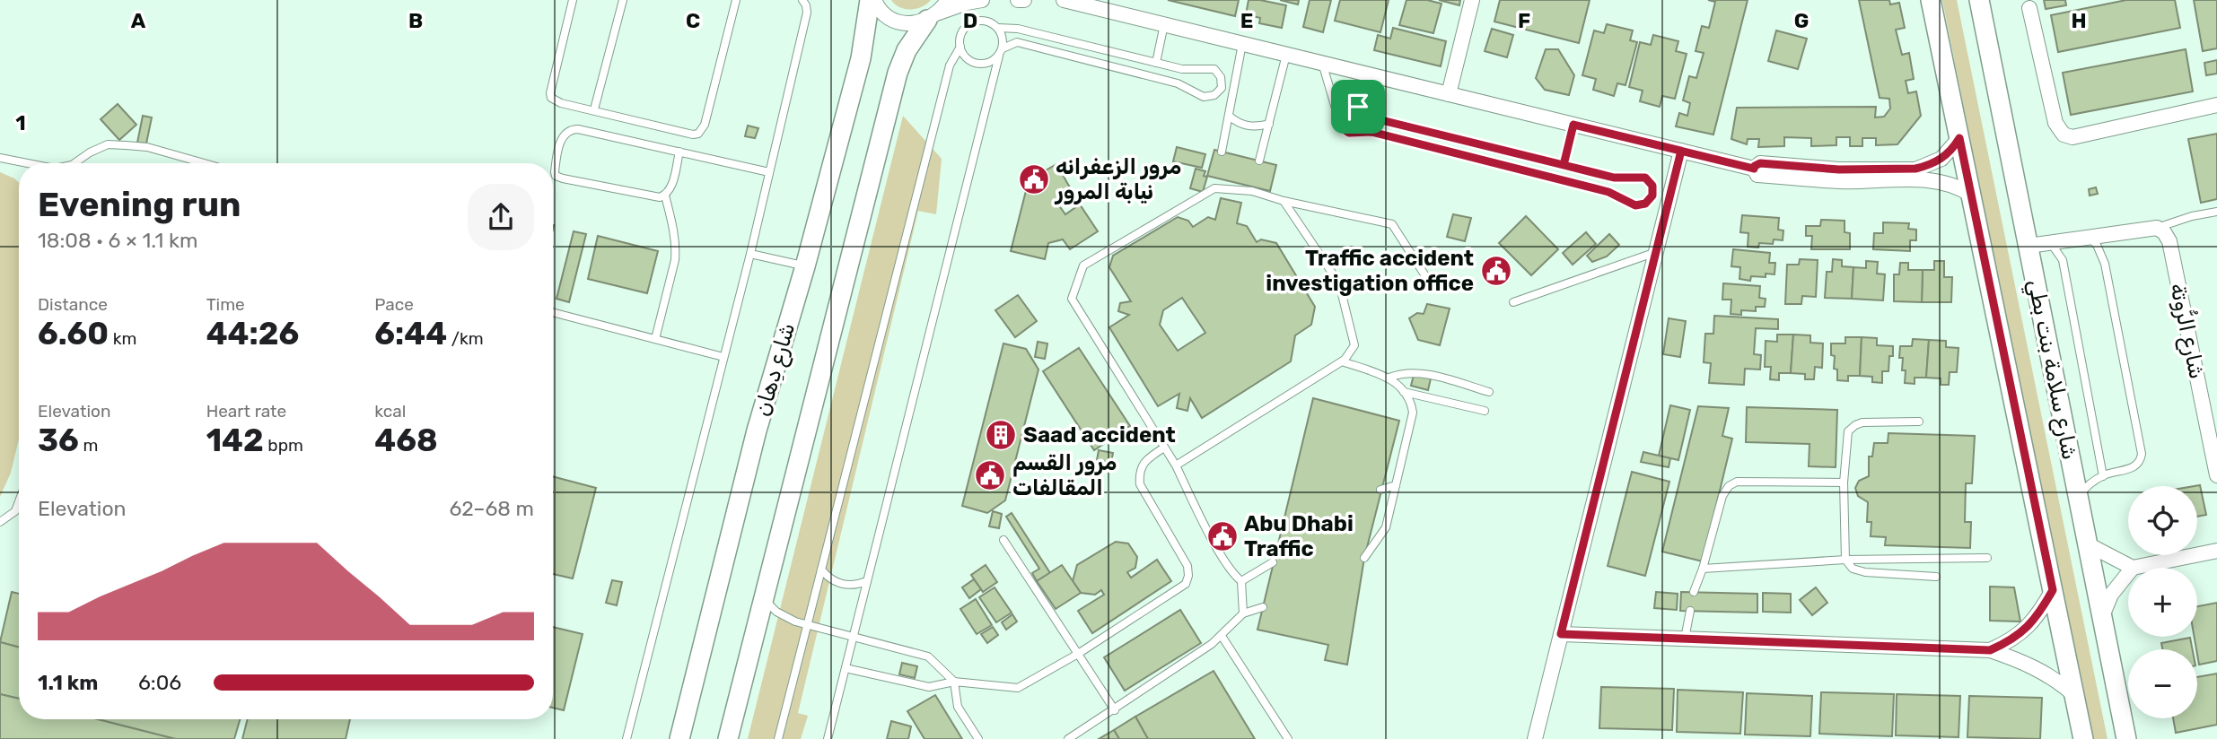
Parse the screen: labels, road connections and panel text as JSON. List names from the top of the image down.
{
  "streets": {
    "main road": ["شارع دِهان", "شارع سلامة بنت بطي"],
    "street": ["شارع الرُّوتة"]
  },
  "places": {
    "public building": [
      "مرور الزعفرانه نيابة المرور",
      "Traffic accident investigation office",
      "مرور القسم المقالفات",
      "Abu Dhabi Traffic"
    ],
    "building": ["Saad accident"]
  },
  "page": {
    "heading": ["Evening run", "18:08 · 6 × 1.1 km"],
    "stats": [
      ["Distance", "6.60 km"],
      ["Time", "44:26"],
      ["Pace", "6:44 /km"],
      ["Elevation", "36 m"],
      ["Heart rate", "142 bpm"],
      ["kcal", "468"]
    ],
    "chart": ["Elevation", "62–68 m"],
    "map_buttons": ["+", "−"],
    "list": [
      {
        "name": "1.1 km",
        "note": "6:06"
      }
    ]
  },
  "grid": {
    "columns": [
      "A",
      "B",
      "C",
      "D",
      "E",
      "F",
      "G",
      "H"
    ],
    "rows": ["1"]
  }
}
